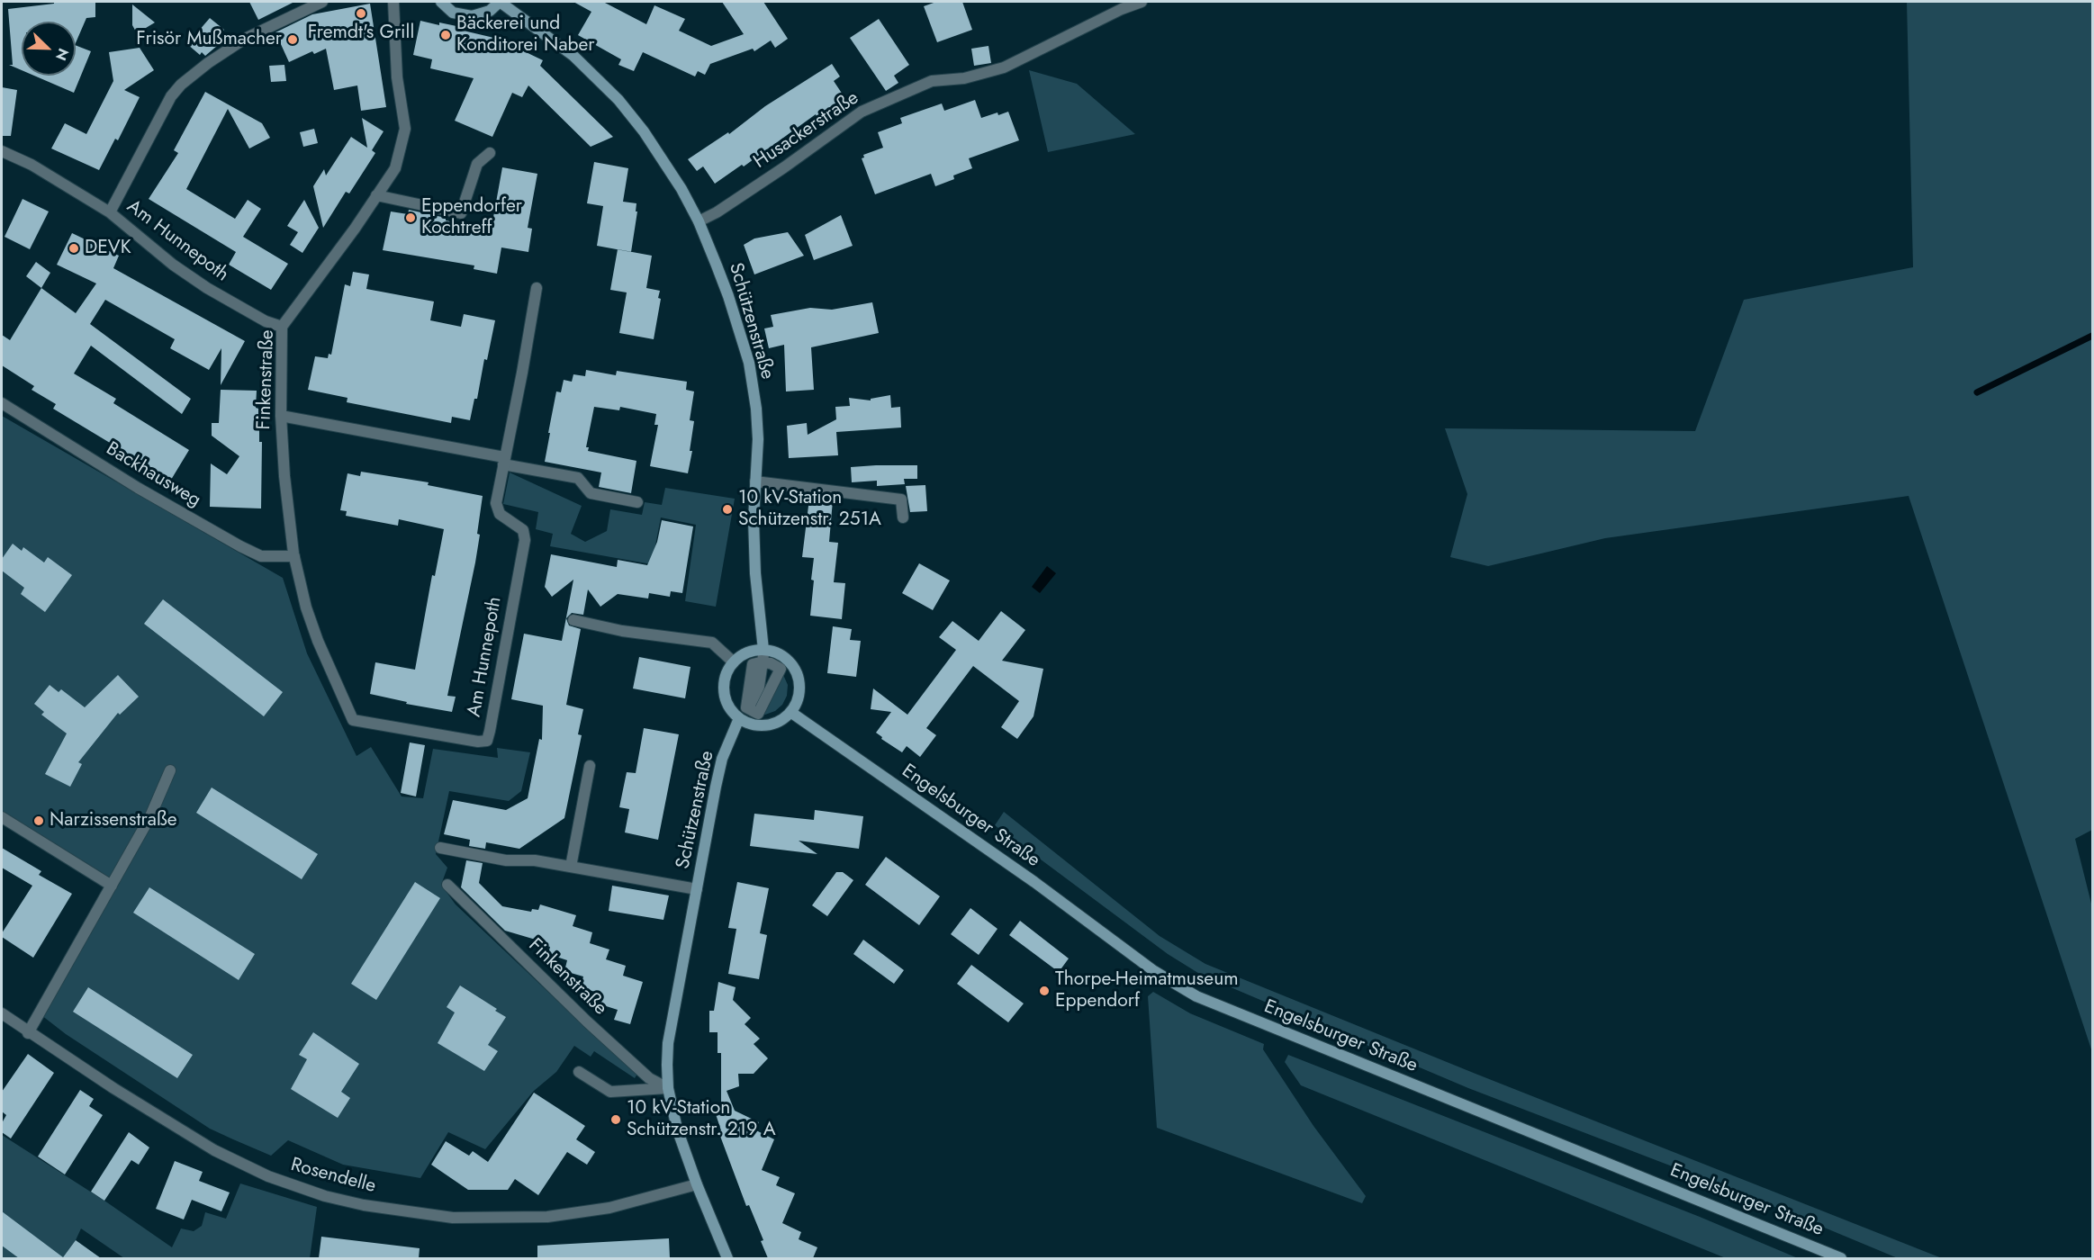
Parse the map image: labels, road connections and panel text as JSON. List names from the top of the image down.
{
  "streets": {
    "street": [
      "Husackerstraße",
      "Am Hunnepoth",
      "Schützenstraße",
      "Finkenstraße",
      "Backhausweg",
      "Engelsburger Straße",
      "Rosendelle"
    ]
  },
  "crossings": [
    ["Husackerstraße", "Schützenstraße"],
    ["Am Hunnepoth", "Finkenstraße"],
    ["Schützenstraße", "Finkenstraße"],
    ["Schützenstraße", "Rosendelle"],
    ["Finkenstraße", "Backhausweg"]
  ],
  "places": [
    "Fremdt's Grill",
    "Bäckerei und Konditorei Naber",
    "Frisör Mußmacher",
    "Eppendorfer Kochtreff",
    "DEVK",
    "10 kV-Station Schützenstr. 251A",
    "Narzissenstraße",
    "Thorpe-Heimatmuseum Eppendorf",
    "10 kV-Station Schützenstr. 219 A"
  ],
  "north": "bottom right"
}
